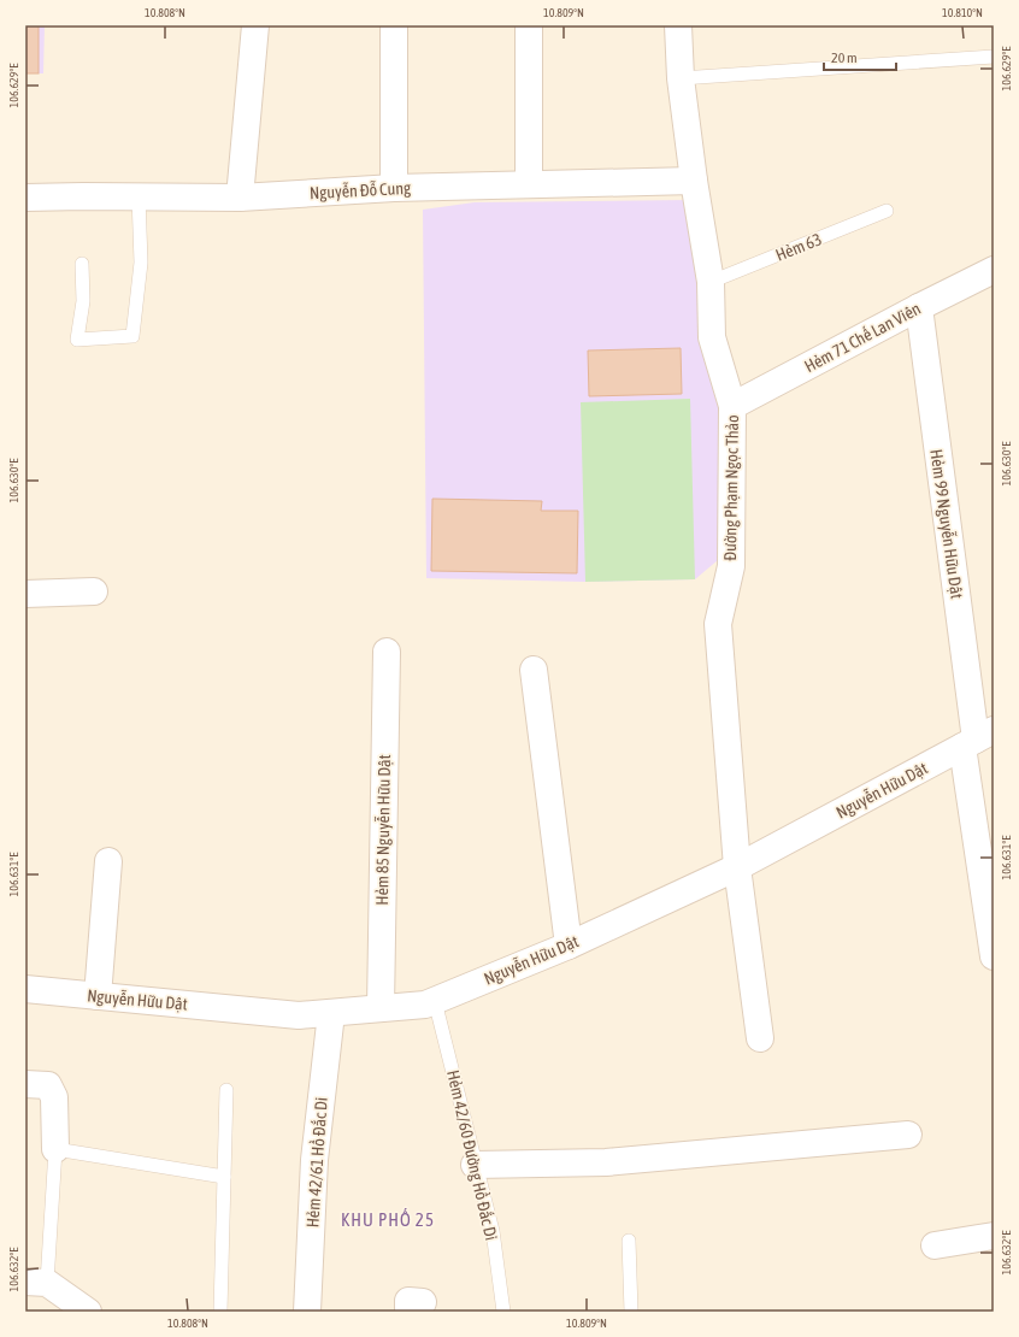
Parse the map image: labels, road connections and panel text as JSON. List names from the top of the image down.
{
  "streets": {
    "street": [
      "Nguyễn Đỗ Cung",
      "Hẻm 71 Chế Lan Viên",
      "Đường Phạm Ngọc Thảo",
      "Hẻm 99 Nguyễn Hữu Dật",
      "Nguyễn Hữu Dật",
      "Hẻm 85 Nguyễn Hữu Dật",
      "Hẻm 42/61 Hồ Đắc Di"
    ],
    "lane": ["Hẻm 63", "Hẻm 42/60 Đường Hồ Đắc Di"]
  },
  "crossings": [
    ["Nguyễn Đỗ Cung", "Đường Phạm Ngọc Thảo"],
    ["Hẻm 63", "Đường Phạm Ngọc Thảo"],
    ["Hẻm 71 Chế Lan Viên", "Đường Phạm Ngọc Thảo"],
    ["Hẻm 71 Chế Lan Viên", "Hẻm 99 Nguyễn Hữu Dật"],
    ["Đường Phạm Ngọc Thảo", "Nguyễn Hữu Dật"],
    ["Hẻm 99 Nguyễn Hữu Dật", "Nguyễn Hữu Dật"],
    ["Nguyễn Hữu Dật", "Hẻm 85 Nguyễn Hữu Dật"],
    ["Nguyễn Hữu Dật", "Hẻm 42/60 Đường Hồ Đắc Di"],
    ["Nguyễn Hữu Dật", "Hẻm 42/61 Hồ Đắc Di"]
  ],
  "districts": ["KHU PHỐ 25"],
  "scale_bar": "20 m",
  "coordinates": [
    "10.808°N",
    "10.809°N",
    "10.810°N",
    "106.629°E",
    "106.630°E",
    "106.631°E",
    "106.632°E"
  ]
}
